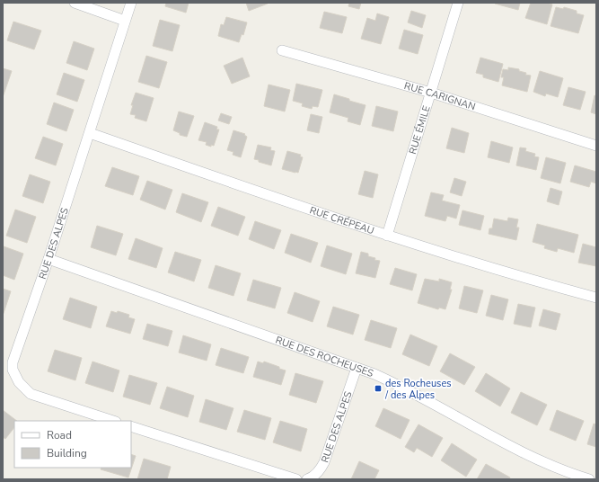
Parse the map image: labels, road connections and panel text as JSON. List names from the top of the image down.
{
  "streets": {
    "street": [
      "RUE CARIGNAN",
      "RUE ÉMILE",
      "RUE CRÉPEAU",
      "RUE DES ALPES",
      "RUE DES ROCHEUSES"
    ]
  },
  "crossings": [
    ["RUE CARIGNAN", "RUE ÉMILE"],
    ["RUE ÉMILE", "RUE CRÉPEAU"],
    ["RUE CRÉPEAU", "RUE DES ALPES"],
    ["RUE DES ALPES", "RUE DES ROCHEUSES"]
  ],
  "places": {
    "transit": ["des Rocheuses / des Alpes"]
  },
  "legend": ["Road", "Building"]
}
